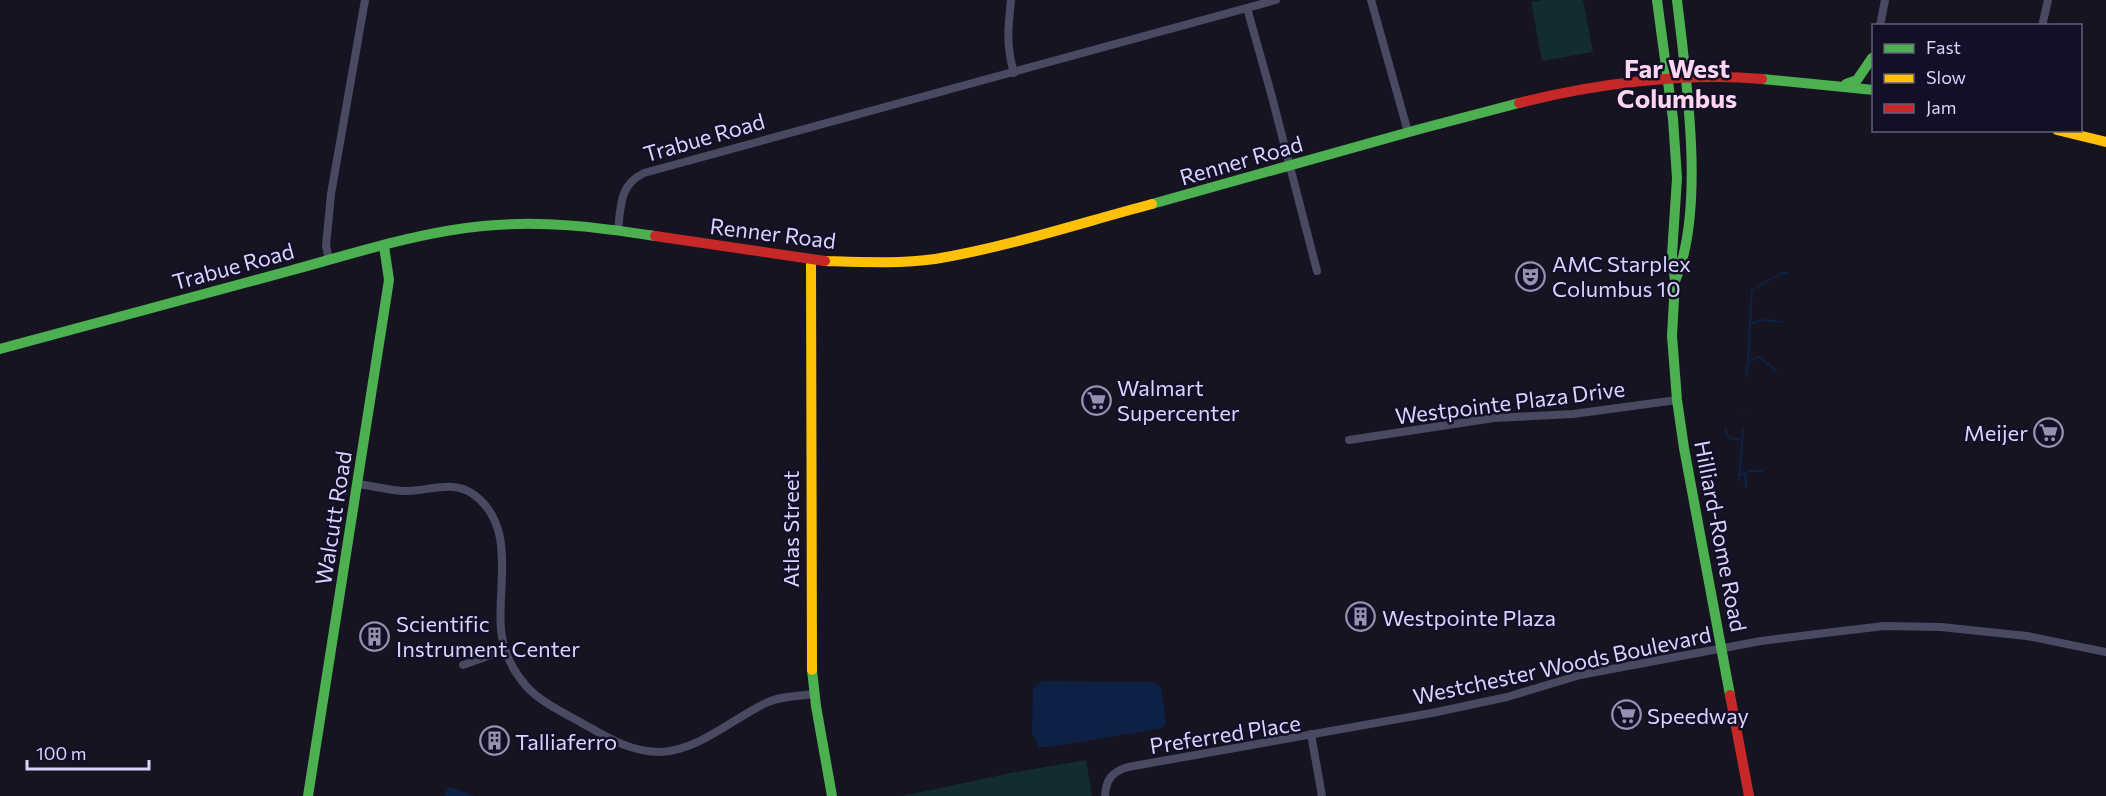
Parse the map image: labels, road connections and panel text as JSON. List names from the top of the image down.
{
  "streets": {
    "main road": [
      "Trabue Road",
      "Renner Road",
      "Walcutt Road",
      "Atlas Street",
      "Hilliard-Rome Road"
    ],
    "street": ["Westpointe Plaza Drive", "Westchester Woods Boulevard", "Preferred Place"]
  },
  "crossings": [
    ["Trabue Road", "Renner Road"],
    ["Trabue Road", "Walcutt Road"],
    ["Renner Road", "Atlas Street"],
    ["Renner Road", "Hilliard-Rome Road"],
    ["Westpointe Plaza Drive", "Hilliard-Rome Road"],
    ["Hilliard-Rome Road", "Westchester Woods Boulevard"],
    ["Westchester Woods Boulevard", "Preferred Place"]
  ],
  "districts": ["Far West Columbus"],
  "places": {
    "theatre": ["AMC Starplex Columbus 10"],
    "supermarket": ["Walmart Supercenter", "Meijer", "Speedway"],
    "building": ["Westpointe Plaza", "Scientific Instrument Center", "Talliaferro"]
  },
  "legend": ["Fast", "Slow", "Jam"],
  "scale_bar": "100 m"
}
